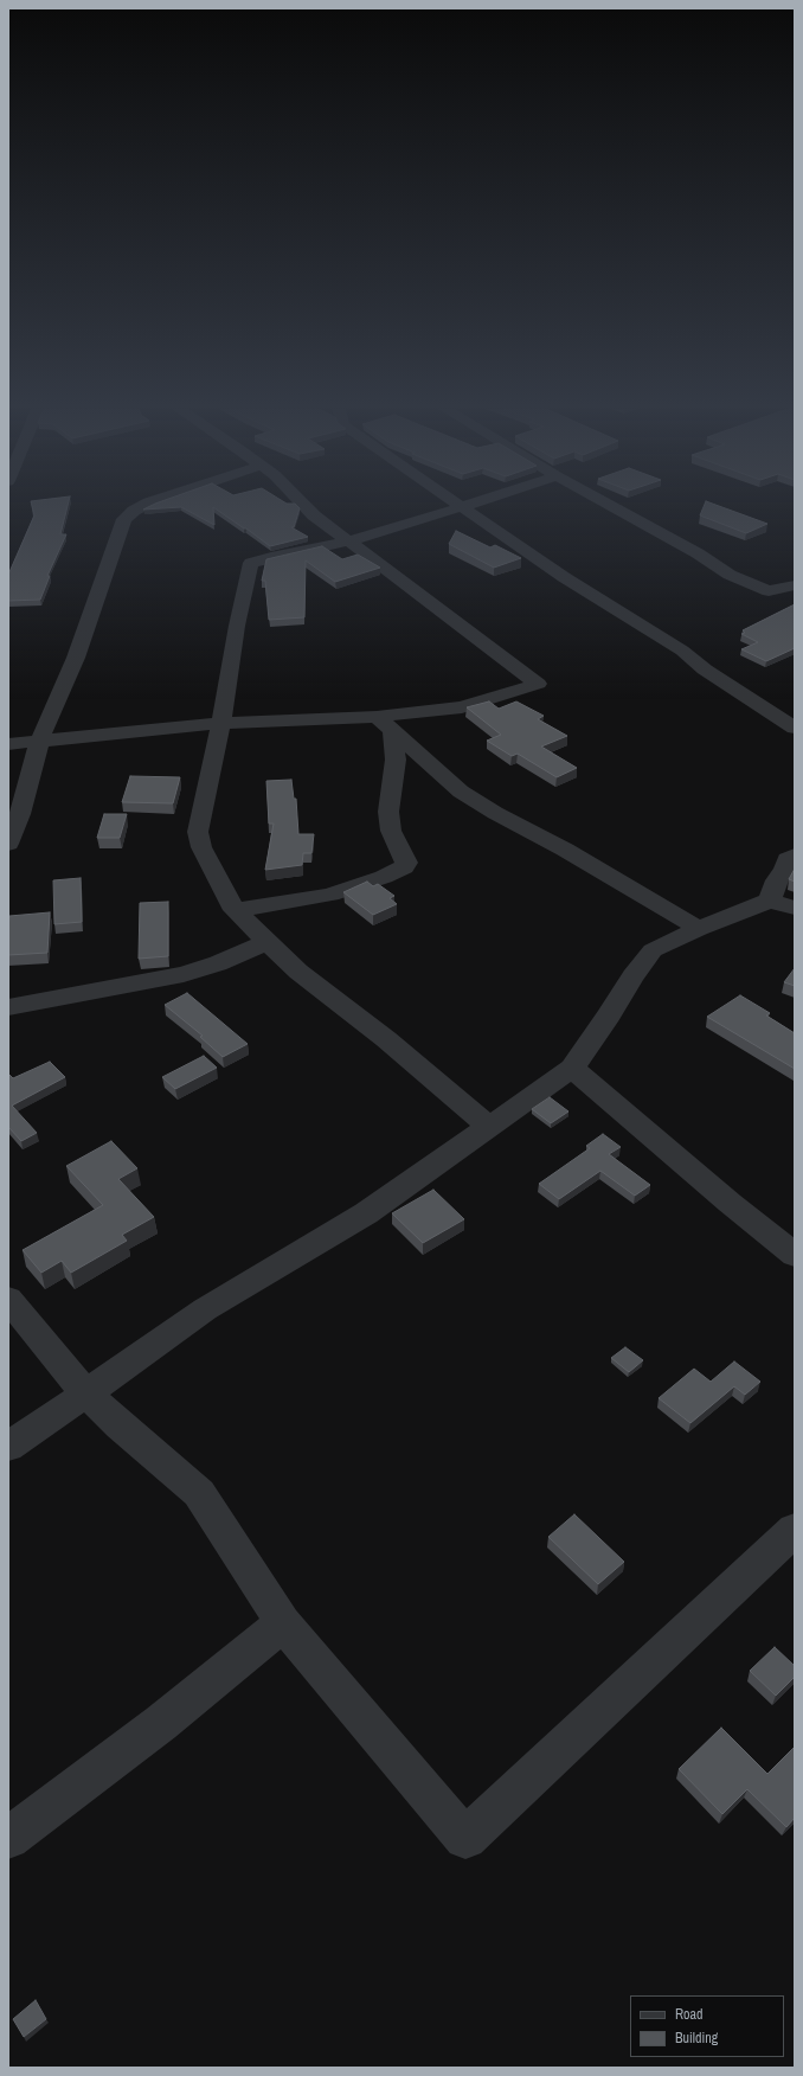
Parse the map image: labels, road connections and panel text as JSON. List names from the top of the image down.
{
  "legend": ["Road", "Building"]
}
